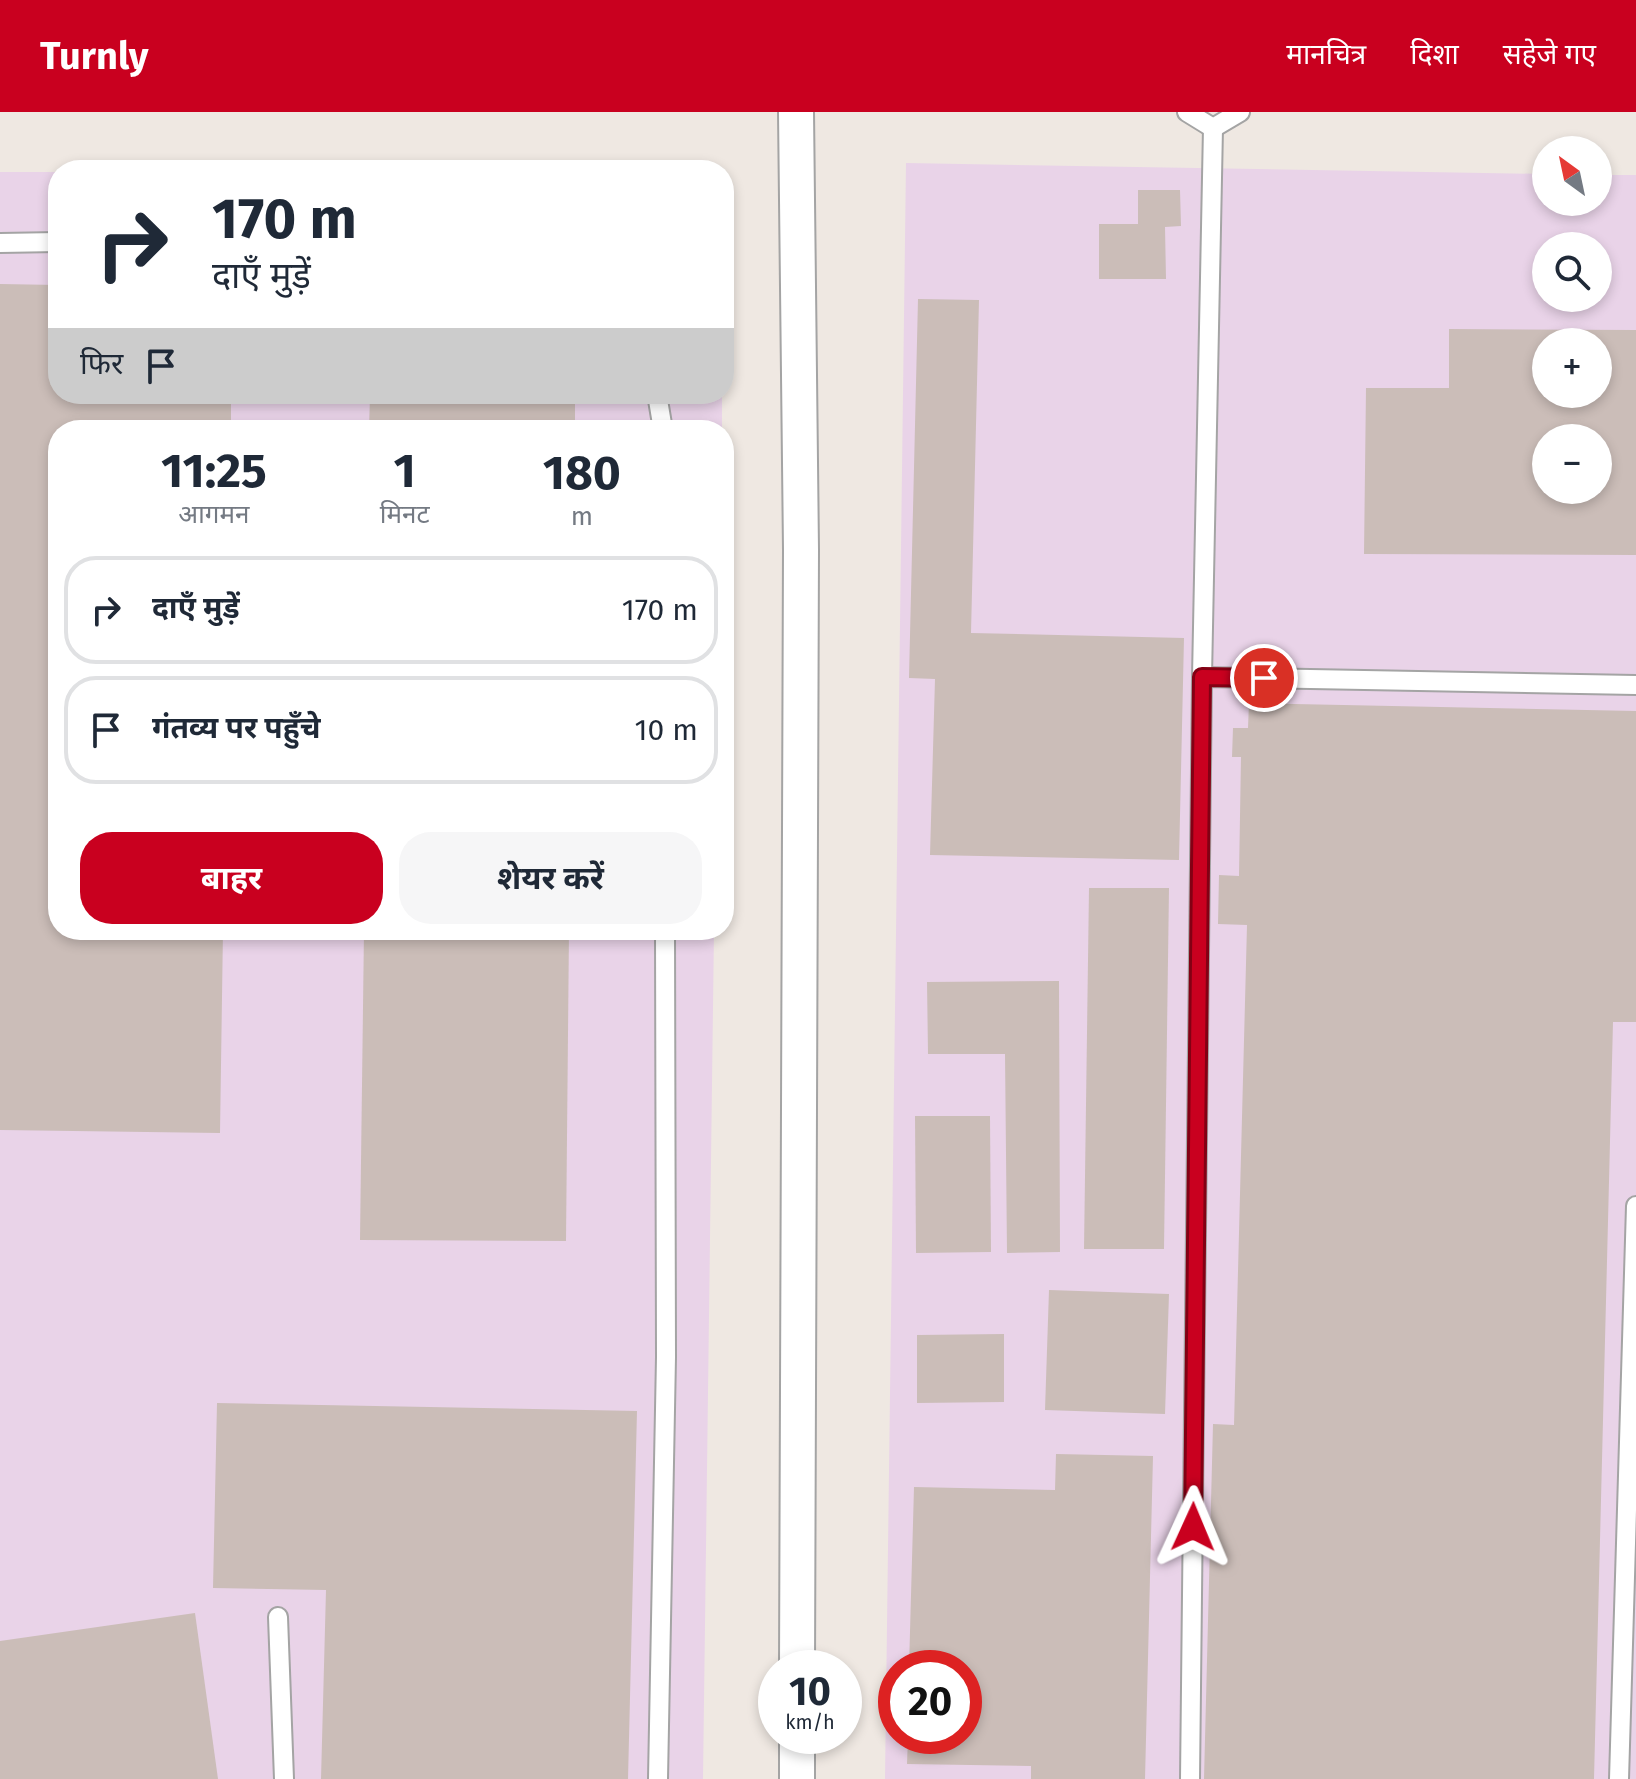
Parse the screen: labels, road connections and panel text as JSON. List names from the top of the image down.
{
  "north": "top left",
  "page": {
    "header": "Turnly",
    "nav": ["मानचित्र", "दिशा", "सहेजे गए"],
    "map_buttons": ["+", "−"],
    "turn": ["170 m", "दाएँ मुड़ें"],
    "then": "फिर",
    "eta": [
      "11:25",
      "आगमन",
      "1",
      "मिनट",
      "180",
      "m"
    ],
    "list": [
      {
        "name": "दाएँ मुड़ें",
        "value": "170 m"
      },
      {
        "name": "गंतव्य पर पहुँचे",
        "value": "10 m"
      }
    ],
    "buttons": ["बाहर", "शेयर करें"],
    "speed": "10 km/h",
    "limit": "20"
  }
}
